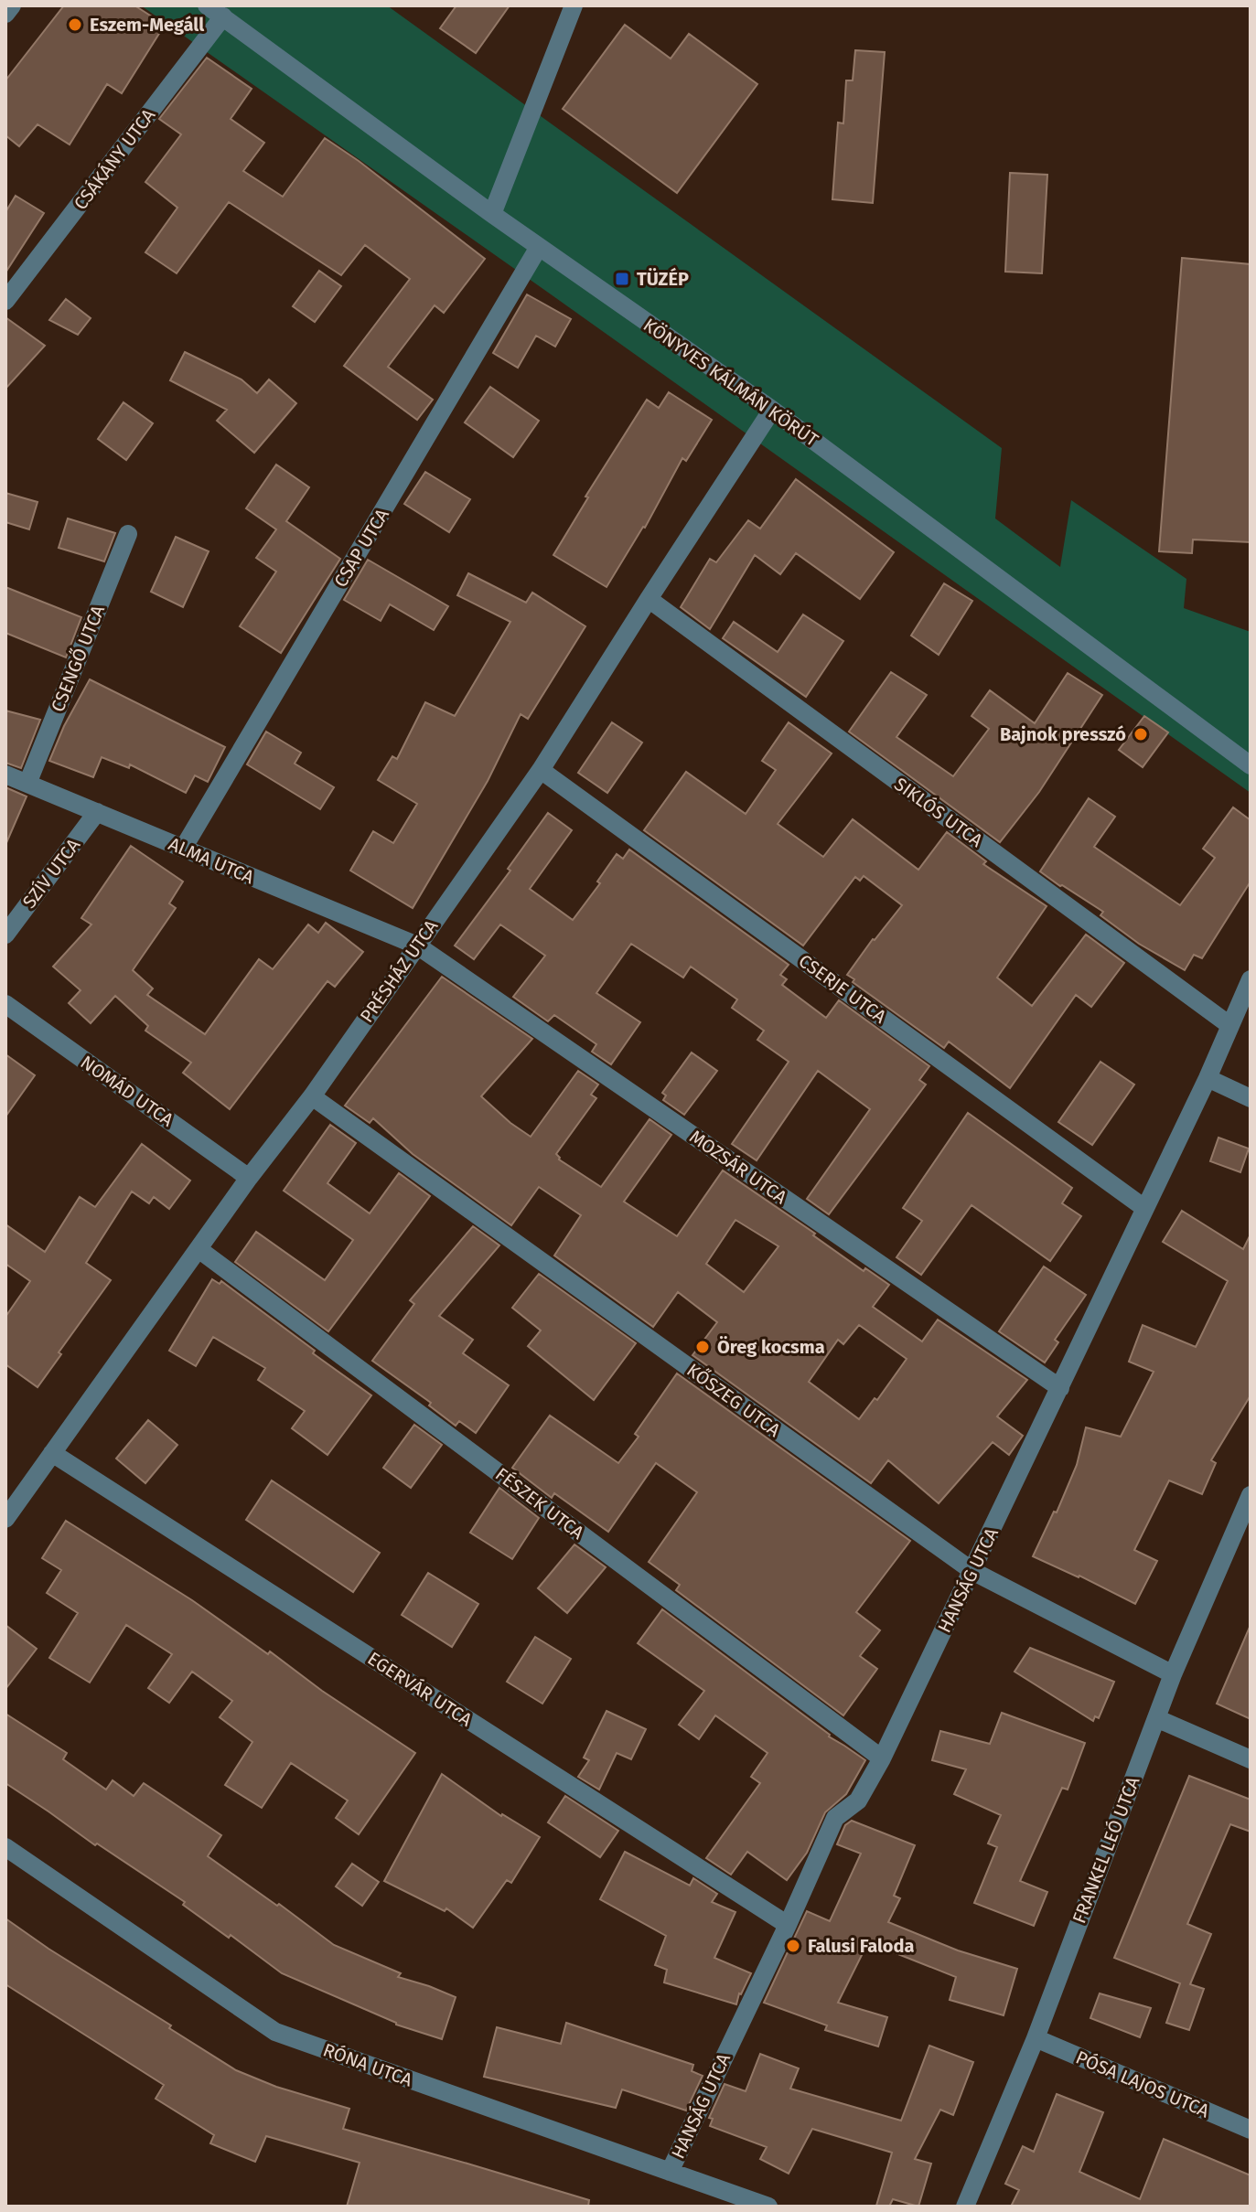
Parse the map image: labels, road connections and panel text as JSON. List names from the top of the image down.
{
  "streets": {
    "street": [
      "CSÁKÁNY UTCA",
      "KÖNYVES KÁLMÁN KÖRÚT",
      "CSAP UTCA",
      "CSENGŐ UTCA",
      "SIKLÓS UTCA",
      "ALMA UTCA",
      "SZÍV UTCA",
      "PRÉSHÁZ UTCA",
      "CSERJE UTCA",
      "NOMÁD UTCA",
      "MOZSÁR UTCA",
      "KŐSZEG UTCA",
      "FÉSZEK UTCA",
      "HANSÁG UTCA",
      "EGERVÁR UTCA",
      "FRANKEL LEÓ UTCA",
      "RÓNA UTCA",
      "PÓSA LAJOS UTCA"
    ]
  },
  "crossings": [
    ["CSÁKÁNY UTCA", "KÖNYVES KÁLMÁN KÖRÚT"],
    ["KÖNYVES KÁLMÁN KÖRÚT", "CSAP UTCA"],
    ["KÖNYVES KÁLMÁN KÖRÚT", "PRÉSHÁZ UTCA"],
    ["CSAP UTCA", "ALMA UTCA"],
    ["CSENGŐ UTCA", "ALMA UTCA"],
    ["SIKLÓS UTCA", "PRÉSHÁZ UTCA"],
    ["SIKLÓS UTCA", "HANSÁG UTCA"],
    ["ALMA UTCA", "SZÍV UTCA"],
    ["ALMA UTCA", "PRÉSHÁZ UTCA"],
    ["ALMA UTCA", "MOZSÁR UTCA"],
    ["PRÉSHÁZ UTCA", "CSERJE UTCA"],
    ["PRÉSHÁZ UTCA", "NOMÁD UTCA"],
    ["PRÉSHÁZ UTCA", "MOZSÁR UTCA"],
    ["PRÉSHÁZ UTCA", "KŐSZEG UTCA"],
    ["PRÉSHÁZ UTCA", "FÉSZEK UTCA"],
    ["PRÉSHÁZ UTCA", "EGERVÁR UTCA"],
    ["CSERJE UTCA", "HANSÁG UTCA"],
    ["MOZSÁR UTCA", "HANSÁG UTCA"],
    ["KŐSZEG UTCA", "HANSÁG UTCA"],
    ["KŐSZEG UTCA", "FRANKEL LEÓ UTCA"],
    ["FÉSZEK UTCA", "HANSÁG UTCA"],
    ["HANSÁG UTCA", "EGERVÁR UTCA"],
    ["HANSÁG UTCA", "RÓNA UTCA"],
    ["FRANKEL LEÓ UTCA", "PÓSA LAJOS UTCA"]
  ],
  "places": {
    "other": [
      "Eszem-Megáll",
      "Bajnok presszó",
      "Öreg kocsma",
      "Falusi Faloda"
    ],
    "transit": ["TÜZÉP"]
  }
}
